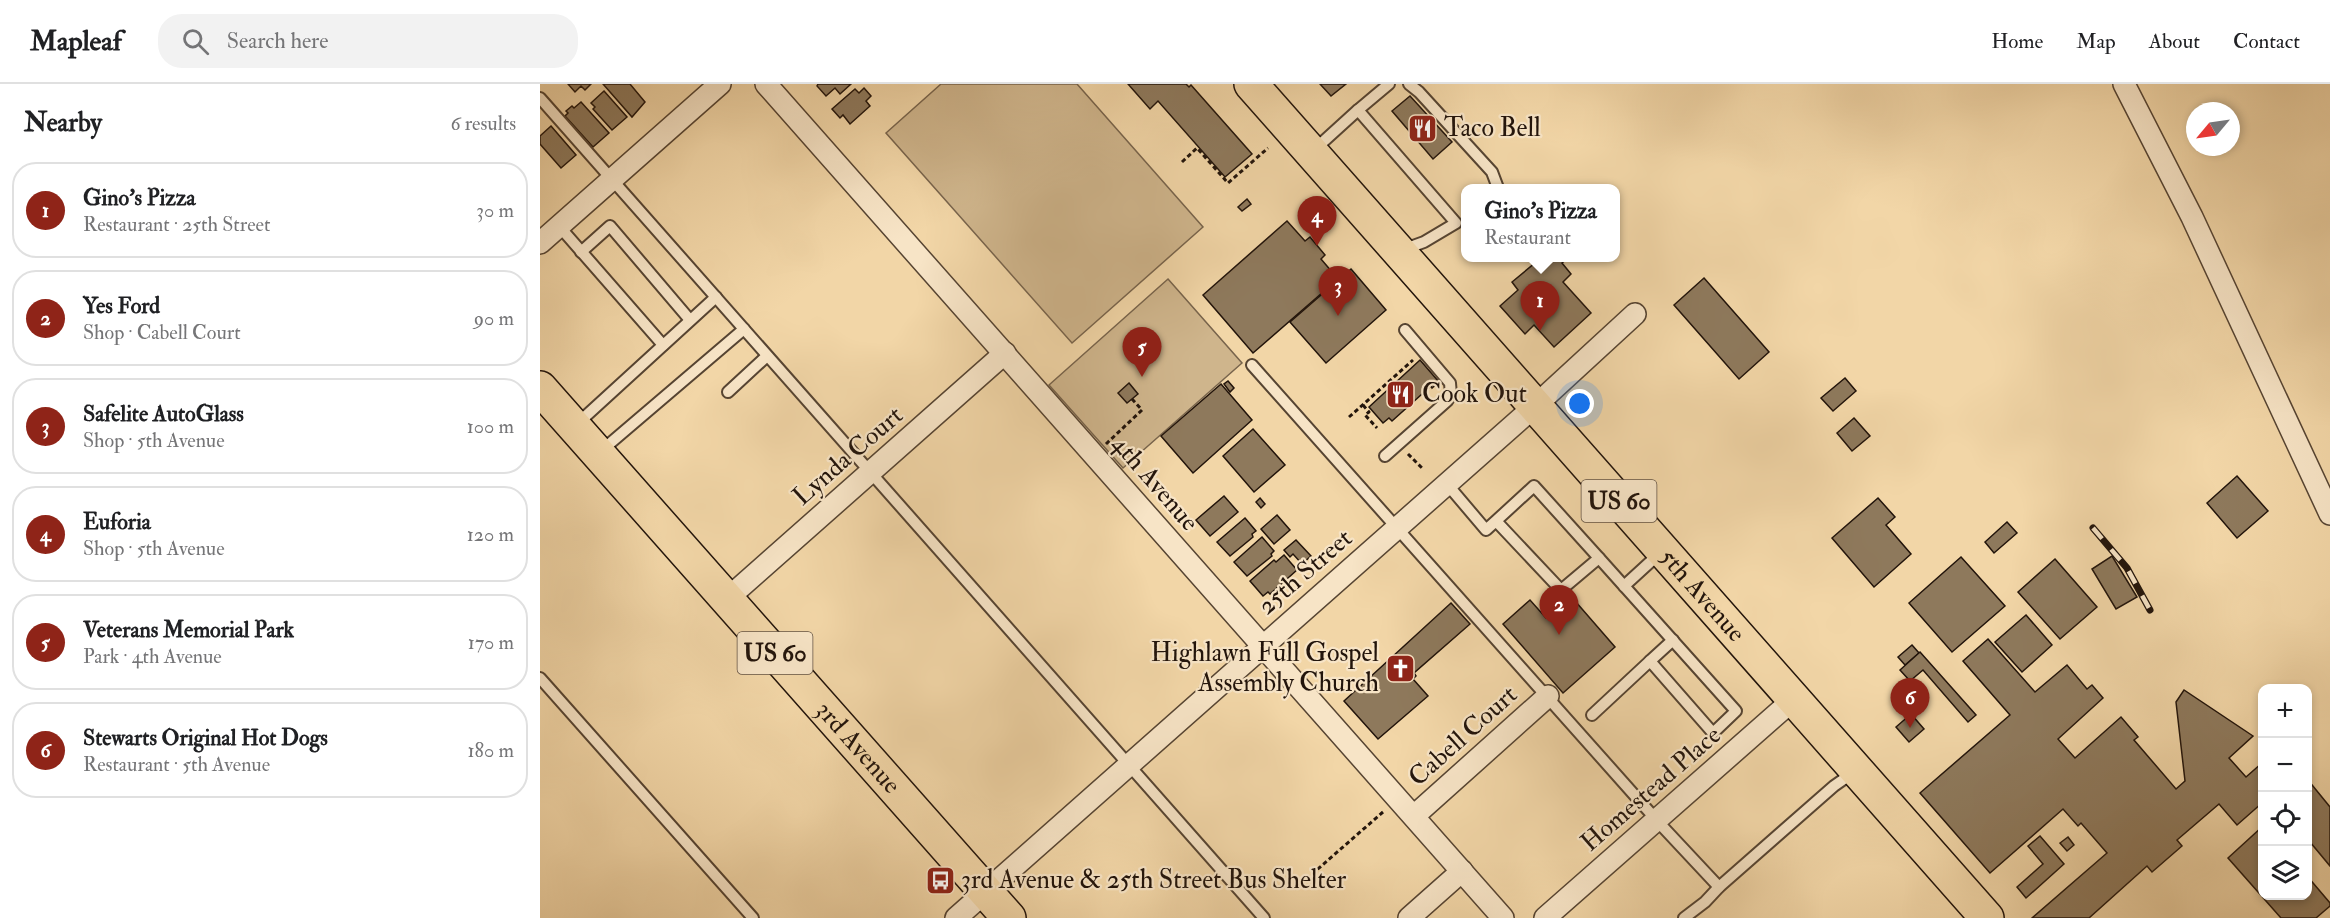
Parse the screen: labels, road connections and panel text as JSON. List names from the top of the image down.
{
  "streets": {
    "main road": ["US 60", "5th Avenue", "3rd Avenue"],
    "street": [
      "Lynda Court",
      "4th Avenue",
      "25th Street",
      "Cabell Court",
      "Homestead Place"
    ]
  },
  "crossings": [
    ["Lynda Court", "4th Avenue"],
    ["Lynda Court", "3rd Avenue"],
    ["4th Avenue", "25th Street"],
    ["4th Avenue", "Cabell Court"],
    ["25th Street", "5th Avenue"],
    ["25th Street", "3rd Avenue"],
    ["5th Avenue", "Homestead Place"]
  ],
  "places": {
    "restaurant": ["Taco Bell", "Cook Out"],
    "church": ["Highlawn Full Gospel Assembly Church"],
    "bus stop": ["3rd Avenue & 25th Street Bus Shelter"]
  },
  "north": "bottom left",
  "page": {
    "header": "Mapleaf",
    "search": "Search here",
    "nav": [
      "Home",
      "Map",
      "About",
      "Contact"
    ],
    "heading": ["Nearby", "6 results"],
    "list": [
      {
        "mark": "1",
        "name": "Gino's Pizza",
        "note": "Restaurant · 25th Street",
        "value": "30 m"
      },
      {
        "mark": "2",
        "name": "Yes Ford",
        "note": "Shop · Cabell Court",
        "value": "90 m"
      },
      {
        "mark": "3",
        "name": "Safelite AutoGlass",
        "note": "Shop · 5th Avenue",
        "value": "100 m"
      },
      {
        "mark": "4",
        "name": "Euforia",
        "note": "Shop · 5th Avenue",
        "value": "120 m"
      },
      {
        "mark": "5",
        "name": "Veterans Memorial Park",
        "note": "Park · 4th Avenue",
        "value": "170 m"
      },
      {
        "mark": "6",
        "name": "Stewarts Original Hot Dogs",
        "note": "Restaurant · 5th Avenue",
        "value": "180 m"
      }
    ],
    "popup": ["Gino's Pizza", "Restaurant"],
    "pins": [
      "4",
      "3",
      "1",
      "5",
      "2",
      "6"
    ],
    "map_buttons": ["+", "−"]
  }
}
